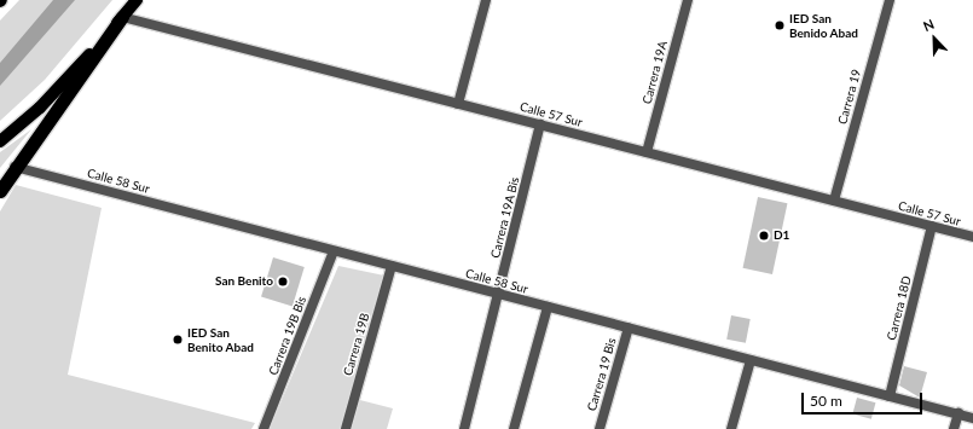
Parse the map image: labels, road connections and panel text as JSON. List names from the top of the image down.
{
  "streets": {
    "street": [
      "Carrera 19A",
      "Carrera 19",
      "Calle 57 Sur",
      "Calle 58 Sur",
      "Carrera 19A Bis",
      "Carrera 18D",
      "Carrera 19B Bis",
      "Carrera 19B",
      "Carrera 19 Bis"
    ]
  },
  "crossings": [
    ["Carrera 19A", "Calle 57 Sur"],
    ["Carrera 19", "Calle 57 Sur"],
    ["Calle 57 Sur", "Carrera 19A Bis"],
    ["Calle 57 Sur", "Carrera 18D"],
    ["Calle 58 Sur", "Carrera 19A Bis"],
    ["Calle 58 Sur", "Carrera 18D"],
    ["Calle 58 Sur", "Carrera 19B Bis"],
    ["Calle 58 Sur", "Carrera 19B"],
    ["Calle 58 Sur", "Carrera 19 Bis"]
  ],
  "places": [
    "IED San Benido Abad",
    "D1",
    "San Benito",
    "IED San Benito Abad"
  ],
  "scale_bar": "50 m",
  "north": "top left"
}
